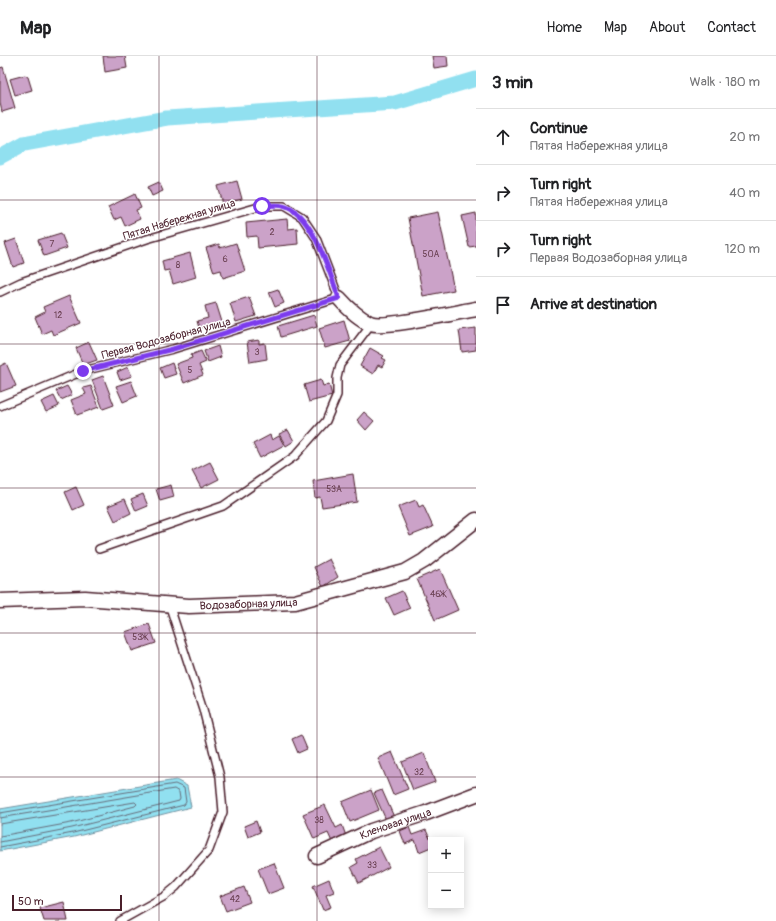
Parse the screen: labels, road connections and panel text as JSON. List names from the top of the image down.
{
  "streets": {
    "street": ["Водозаборная улица", "Кленовая улица"],
    "lane": ["Пятая Набережная улица", "Первая Водозаборная улица"]
  },
  "crossings": [
    ["Пятая Набережная улица", "Первая Водозаборная улица"]
  ],
  "house_numbers": [
    "2",
    "7",
    "50А",
    "6",
    "8",
    "12",
    "3",
    "5",
    "53А",
    "46Ж",
    "53Ж",
    "32",
    "38",
    "33",
    "42"
  ],
  "scale_bar": "50 m",
  "page": {
    "header": "Map",
    "nav": [
      "Home",
      "Map",
      "About",
      "Contact"
    ],
    "heading": ["3 min", "Walk · 180 m"],
    "list": [
      ["Continue", "Пятая Набережная улица", "20 m"],
      ["Turn right", "Пятая Набережная улица", "40 m"],
      ["Turn right", "Первая Водозаборная улица", "120 m"],
      "Arrive at destination"
    ],
    "map_buttons": ["+", "−"],
    "scale": "50 m"
  }
}
